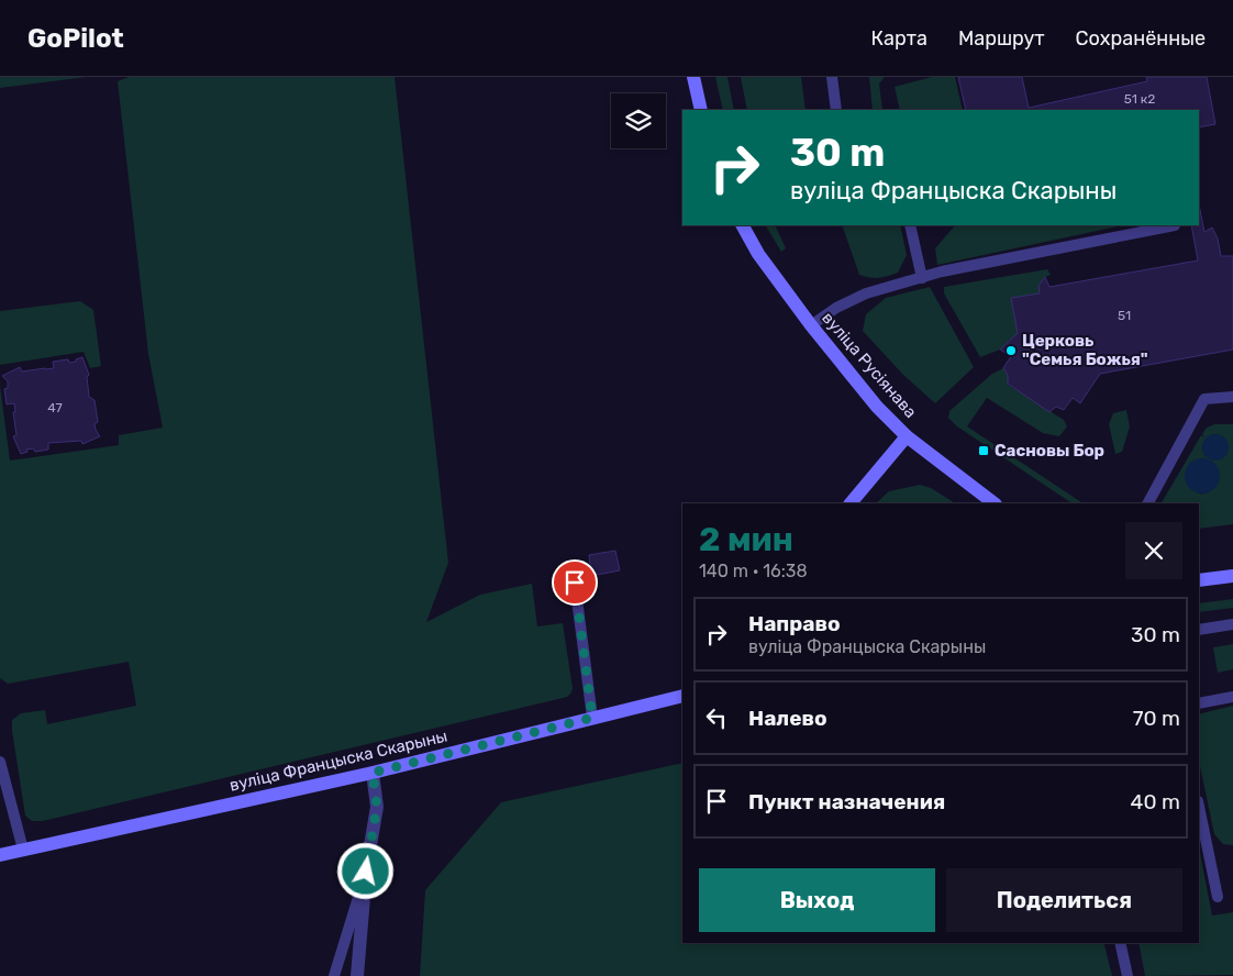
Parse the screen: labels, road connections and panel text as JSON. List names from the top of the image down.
{
  "streets": {
    "main road": ["вуліца Русіянава", "вуліца Францыска Скарыны"]
  },
  "places": {
    "other": ["Церковь \"Семья Божья\""],
    "transit": ["Сасновы Бор"]
  },
  "house_numbers": ["51 к2", "51", "47"],
  "page": {
    "header": "GoPilot",
    "nav": ["Карта", "Маршрут", "Сохранённые"],
    "turn": ["30 m", "вуліца Францыска Скарыны"],
    "heading": ["2 мин", "140 m · 16:38"],
    "list": [
      {
        "name": "Направо",
        "note": "вуліца Францыска Скарыны",
        "value": "30 m"
      },
      {
        "name": "Налево",
        "value": "70 m"
      },
      {
        "name": "Пункт назначения",
        "value": "40 m"
      }
    ],
    "buttons": ["Выход", "Поделиться"]
  }
}
